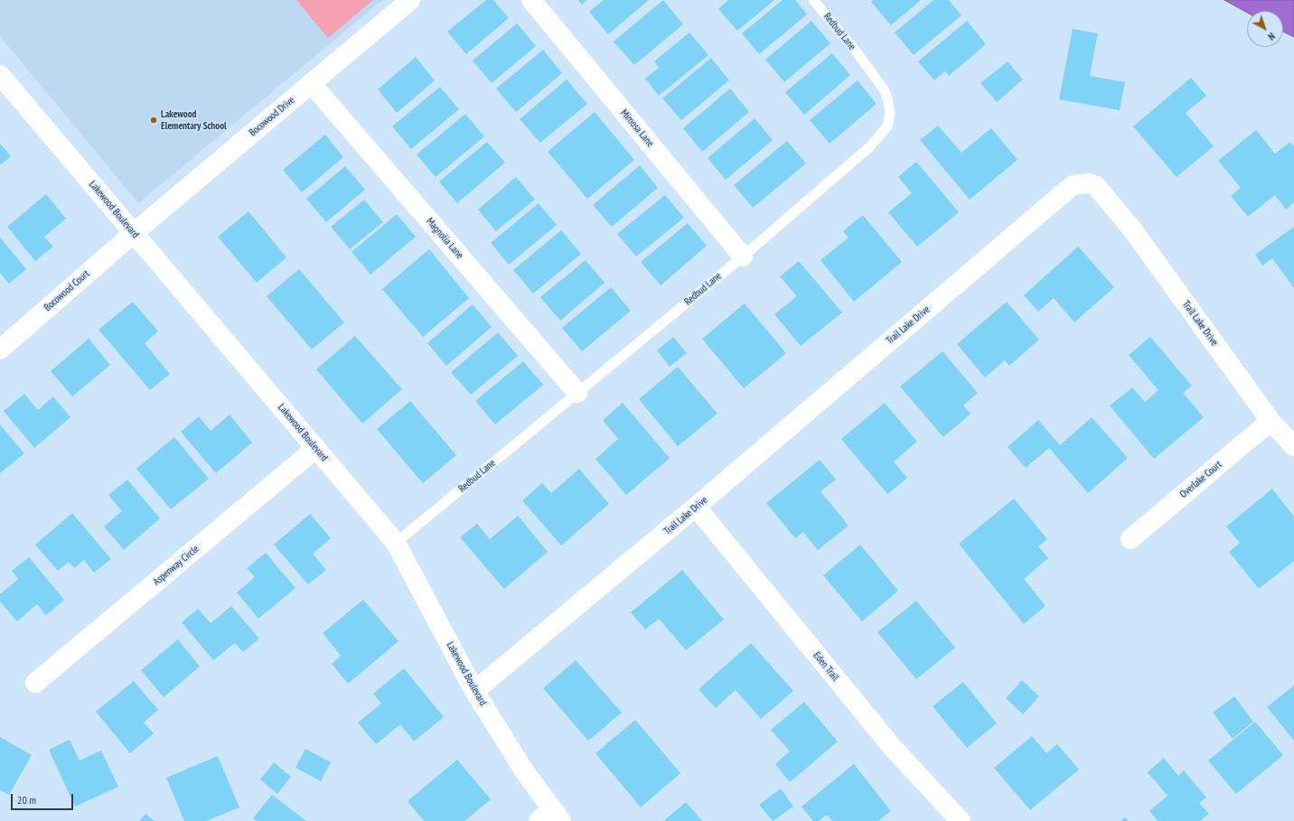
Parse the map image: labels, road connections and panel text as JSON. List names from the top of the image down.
{
  "streets": {
    "street": [
      "Bocowood Drive",
      "Mimosa Lane",
      "Lakewood Boulevard",
      "Magnolia Lane",
      "Bocowood Court",
      "Trail Lake Drive",
      "Overlake Court",
      "Aspenway Circle",
      "Eden Trail"
    ],
    "lane": ["Redbud Lane"]
  },
  "crossings": [
    ["Redbud Lane", "Mimosa Lane"],
    ["Redbud Lane", "Lakewood Boulevard"],
    ["Redbud Lane", "Magnolia Lane"],
    ["Bocowood Drive", "Lakewood Boulevard"],
    ["Bocowood Drive", "Magnolia Lane"],
    ["Bocowood Drive", "Bocowood Court"],
    ["Lakewood Boulevard", "Bocowood Court"],
    ["Lakewood Boulevard", "Trail Lake Drive"],
    ["Lakewood Boulevard", "Aspenway Circle"],
    ["Trail Lake Drive", "Overlake Court"],
    ["Trail Lake Drive", "Eden Trail"]
  ],
  "places": ["Lakewood Elementary School"],
  "scale_bar": "20 m",
  "north": "bottom right"
}
